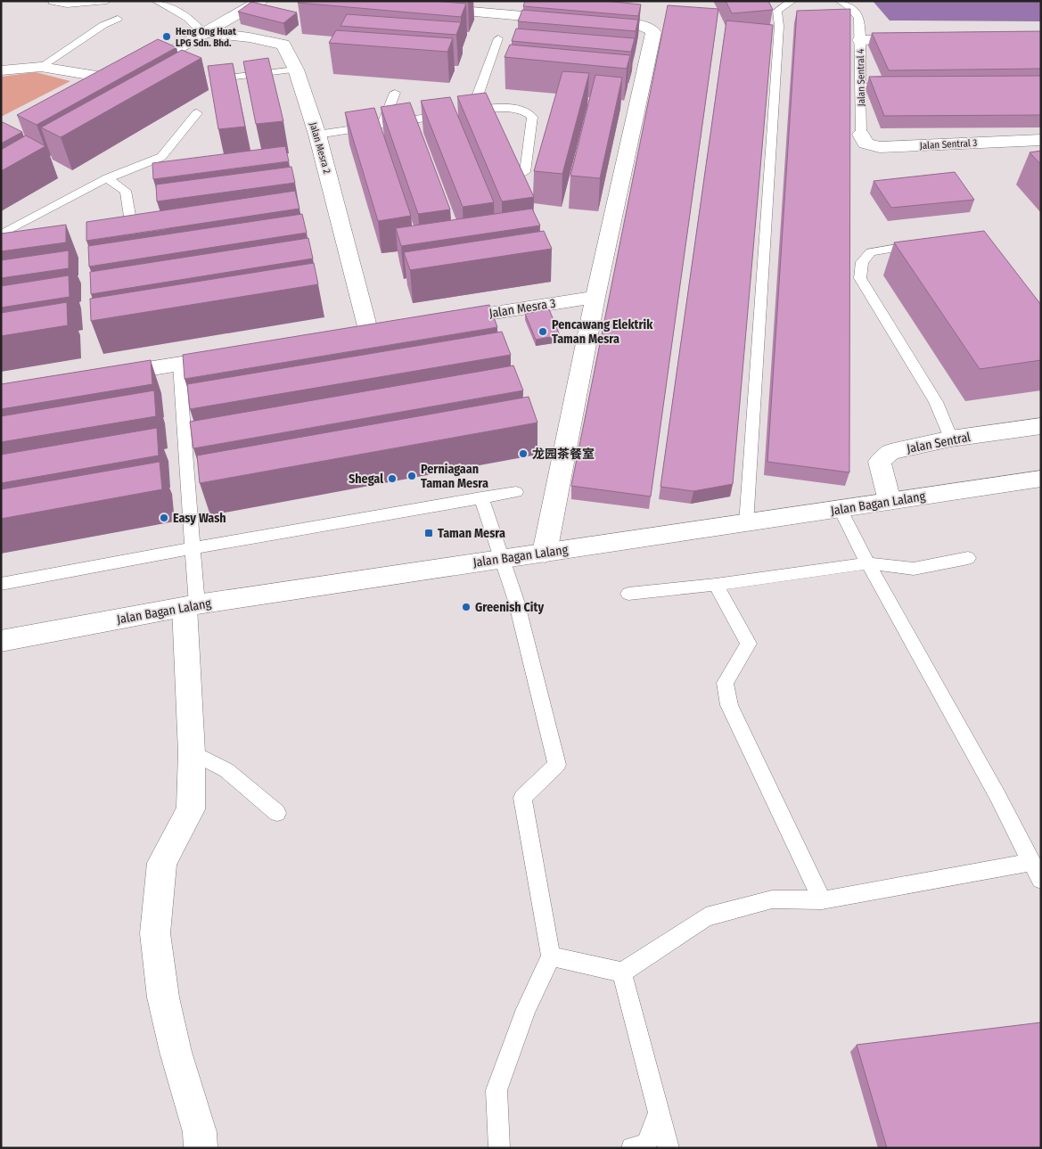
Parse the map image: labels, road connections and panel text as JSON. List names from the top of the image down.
{
  "streets": {
    "street": [
      "Jalan Sentral 4",
      "Jalan Sentral 3",
      "Jalan Mesra 2",
      "Jalan Mesra 3",
      "Jalan Sentral",
      "Jalan Bagan Lalang"
    ]
  },
  "crossings": [
    ["Jalan Sentral 4", "Jalan Sentral 3"],
    ["Jalan Sentral", "Jalan Bagan Lalang"]
  ],
  "places": {
    "other": [
      "Heng Ong Huat LPG Sdn. Bhd.",
      "Pencawang Elektrik Taman Mesra",
      "龙园茶餐室",
      "Perniagaan Taman Mesra",
      "Shegal",
      "Easy Wash",
      "Greenish City"
    ],
    "transit": ["Taman Mesra"]
  }
}
